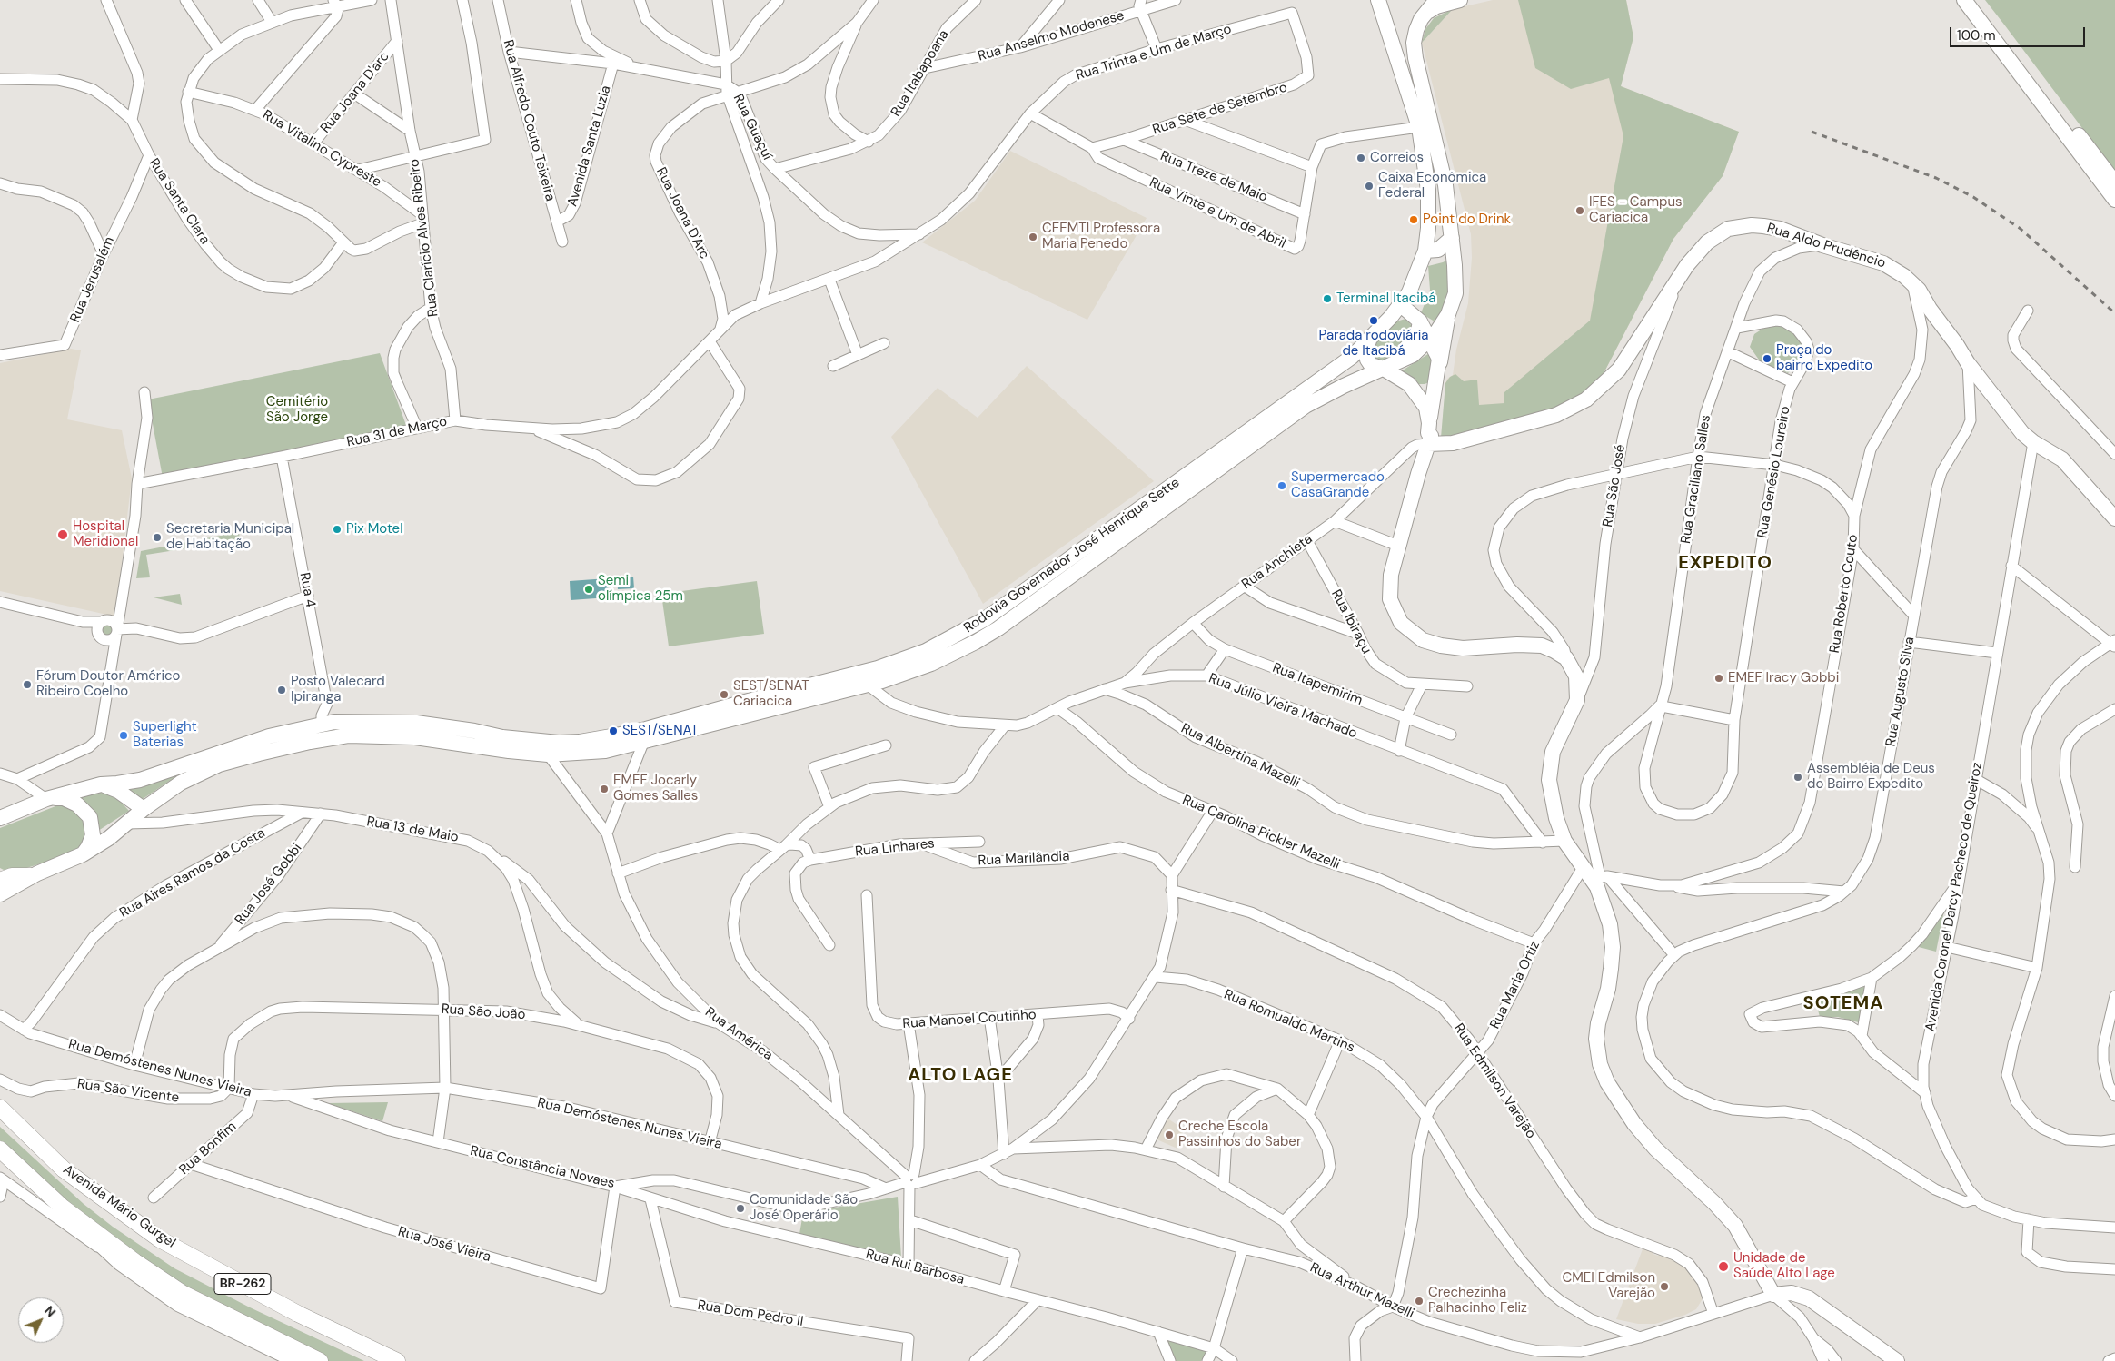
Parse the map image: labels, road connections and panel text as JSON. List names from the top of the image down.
{
  "streets": {
    "main road": [
      "Rua Aldo Prudêncio",
      "Rodovia Governador José Henrique Sette",
      "Avenida Mário Gurgel",
      "BR-262"
    ],
    "street": [
      "Rua Anselmo Modenese",
      "Rua Trinta e Um de Março",
      "Rua Itabapoana",
      "Rua Joana D'arc",
      "Rua Sete de Setembro",
      "Rua Alfredo Couto Teixeira",
      "Rua Guaçuí",
      "Avenida Santa Luzia",
      "Rua Vitalino Cypreste",
      "Rua Treze de Maio",
      "Rua Santa Clara",
      "Rua Joana D'Arc",
      "Rua Vinte e Um de Abril",
      "Rua Clarício Alves Ribeiro",
      "Rua Jerusalém",
      "Rua 31 de Março",
      "Rua Genésio Loureiro",
      "Rua Graciliano Salles",
      "Rua São José",
      "Rua Anchieta",
      "Rua 4",
      "Rua Roberto Couto",
      "Rua Ibiraçu",
      "Rua Itapemirim",
      "Rua Augusto Silva",
      "Rua Júlio Vieira Machado",
      "Rua Albertina Mazelli",
      "Rua 13 de Maio",
      "Rua Carolina Pickler Mazelli",
      "Rua Linhares",
      "Rua Marilândia",
      "Rua Aires Ramos da Costa",
      "Rua José Gobbi",
      "Avenida Coronel Darcy Pacheco de Queiroz",
      "Rua Maria Ortiz",
      "Rua São João",
      "Rua Manoel Coutinho",
      "Rua Romualdo Martins",
      "Rua América",
      "Rua Demóstenes Nunes Vieira",
      "Rua Edmilson Varejão",
      "Rua São Vicente",
      "Rua Bonfim",
      "Rua Constância Novaes",
      "Rua José Vieira",
      "Rua Rui Barbosa",
      "Rua Arthur Mazelli",
      "Rua Dom Pedro II"
    ]
  },
  "crossings": [
    ["Rua Anselmo Modenese", "Rua Itabapoana"],
    ["Rua Trinta e Um de Março", "Rua Sete de Setembro"],
    ["Rua Trinta e Um de Março", "Rua Guaçuí"],
    ["Rua Trinta e Um de Março", "Rua Joana D'Arc"],
    ["Rua Trinta e Um de Março", "Rua Vinte e Um de Abril"],
    ["Rua Trinta e Um de Março", "Rua 31 de Março"],
    ["Rua Itabapoana", "Rua Guaçuí"],
    ["Rua Joana D'arc", "Rua Vitalino Cypreste"],
    ["Rua Joana D'arc", "Rua Clarício Alves Ribeiro"],
    ["Rua Sete de Setembro", "Rua Treze de Maio"],
    ["Rua Sete de Setembro", "Rua Vinte e Um de Abril"],
    ["Rua Alfredo Couto Teixeira", "Rua Guaçuí"],
    ["Rua Alfredo Couto Teixeira", "Avenida Santa Luzia"],
    ["Rua Guaçuí", "Avenida Santa Luzia"],
    ["Rua Guaçuí", "Rua Joana D'Arc"],
    ["Rua Vitalino Cypreste", "Rua Clarício Alves Ribeiro"],
    ["Rua Treze de Maio", "Rua Vinte e Um de Abril"],
    ["Rua Santa Clara", "Rua Jerusalém"],
    ["Rua Vinte e Um de Abril", "Rodovia Governador José Henrique Sette"],
    ["Rua Clarício Alves Ribeiro", "Rua 31 de Março"],
    ["Rua Aldo Prudêncio", "Rua Graciliano Salles"],
    ["Rua Aldo Prudêncio", "Rua São José"],
    ["Rua Aldo Prudêncio", "Rua Anchieta"],
    ["Rua Aldo Prudêncio", "Rua Roberto Couto"],
    ["Rua Aldo Prudêncio", "Rua Augusto Silva"],
    ["Rua Aldo Prudêncio", "Avenida Coronel Darcy Pacheco de Queiroz"],
    ["Rua 31 de Março", "Rua 4"],
    ["Rua Genésio Loureiro", "Rua Graciliano Salles"],
    ["Rodovia Governador José Henrique Sette", "Rua 4"],
    ["Rodovia Governador José Henrique Sette", "Rua Júlio Vieira Machado"],
    ["Rodovia Governador José Henrique Sette", "Rua América"],
    ["Rua Anchieta", "Rua Ibiraçu"],
    ["Rua Anchieta", "Rua Itapemirim"],
    ["Rua Anchieta", "Rua Júlio Vieira Machado"],
    ["Rua Roberto Couto", "Rua Maria Ortiz"],
    ["Rua Júlio Vieira Machado", "Rua Albertina Mazelli"],
    ["Rua Júlio Vieira Machado", "Rua Carolina Pickler Mazelli"],
    ["Rua 13 de Maio", "Rua Aires Ramos da Costa"],
    ["Rua 13 de Maio", "Rua José Gobbi"],
    ["Rua 13 de Maio", "Rua São João"],
    ["Rua Carolina Pickler Mazelli", "Rua Maria Ortiz"],
    ["Rua Linhares", "Rua Marilândia"],
    ["Rua Aires Ramos da Costa", "Rua Demóstenes Nunes Vieira"],
    ["Rua Maria Ortiz", "Rua Romualdo Martins"],
    ["Rua Maria Ortiz", "Rua Edmilson Varejão"],
    ["Rua Maria Ortiz", "Rua Arthur Mazelli"],
    ["Rua São João", "Rua Demóstenes Nunes Vieira"],
    ["Rua São João", "Rua São Vicente"],
    ["Rua Romualdo Martins", "Rua Arthur Mazelli"],
    ["Rua América", "Rua Constância Novaes"],
    ["Rua Demóstenes Nunes Vieira", "Rua São Vicente"],
    ["Rua Demóstenes Nunes Vieira", "Rua Bonfim"],
    ["Rua Demóstenes Nunes Vieira", "Rua Constância Novaes"],
    ["Rua Edmilson Varejão", "Rua Arthur Mazelli"],
    ["Rua Bonfim", "Rua José Vieira"],
    ["Rua Constância Novaes", "Rua José Vieira"],
    ["Rua Constância Novaes", "Rua Rui Barbosa"],
    ["Rua Constância Novaes", "Rua Arthur Mazelli"],
    ["Rua José Vieira", "Rua Rui Barbosa"],
    ["Rua Rui Barbosa", "Rua Dom Pedro II"]
  ],
  "districts": ["EXPEDITO", "SOTEMA", "ALTO LAGE"],
  "parks": ["Cemitério São Jorge"],
  "places": [
    "Correios",
    "Caixa Econômica Federal",
    "IFES - Campus Cariacica",
    "Point do Drink",
    "CEEMTI Professora Maria Penedo",
    "Terminal Itacibá",
    "Parada rodoviária de Itacibá",
    "Praça do bairro Expedito",
    "Supermercado CasaGrande",
    "Pix Motel",
    "Hospital Meridional",
    "Secretaria Municipal de Habitação",
    "Semi olímpica 25m",
    "EMEF Iracy Gobbi",
    "Fórum Doutor Américo Ribeiro Coelho",
    "Posto Valecard Ipiranga",
    "SEST/SENAT Cariacica",
    "SEST/SENAT",
    "Superlight Baterias",
    "Assembléia de Deus do Bairro Expedito",
    "EMEF Jocarly Gomes Salles",
    "Creche Escola Passinhos do Saber",
    "Comunidade São José Operário",
    "Unidade de Saúde Alto Lage",
    "CMEI Edmilson Varejão",
    "Crechezinha Palhacinho Feliz"
  ],
  "scale_bar": "100 m",
  "north": "top right"
}
